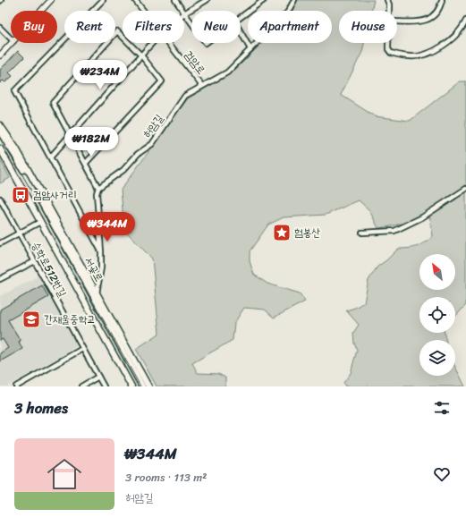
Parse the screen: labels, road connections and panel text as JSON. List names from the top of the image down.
{
  "streets": {
    "main road": ["서곶로"],
    "street": ["검암로", "허암길", "승학로512번길"]
  },
  "crossings": [
    ["검암로", "허암길"]
  ],
  "places": {
    "bus stop": ["검암사거리"],
    "place": ["험봉산"],
    "school or university": ["간재울중학교"]
  },
  "north": "top left",
  "page": {
    "chip": [
      "Buy",
      "Rent",
      "Filters",
      "New",
      "Apartment",
      "House"
    ],
    "price": ["₩234M", "₩182M", "₩344M"],
    "heading": "3 homes",
    "list": [
      {
        "name": "₩344M",
        "note": "3 rooms · 113 m² · 허암길"
      }
    ]
  }
}
